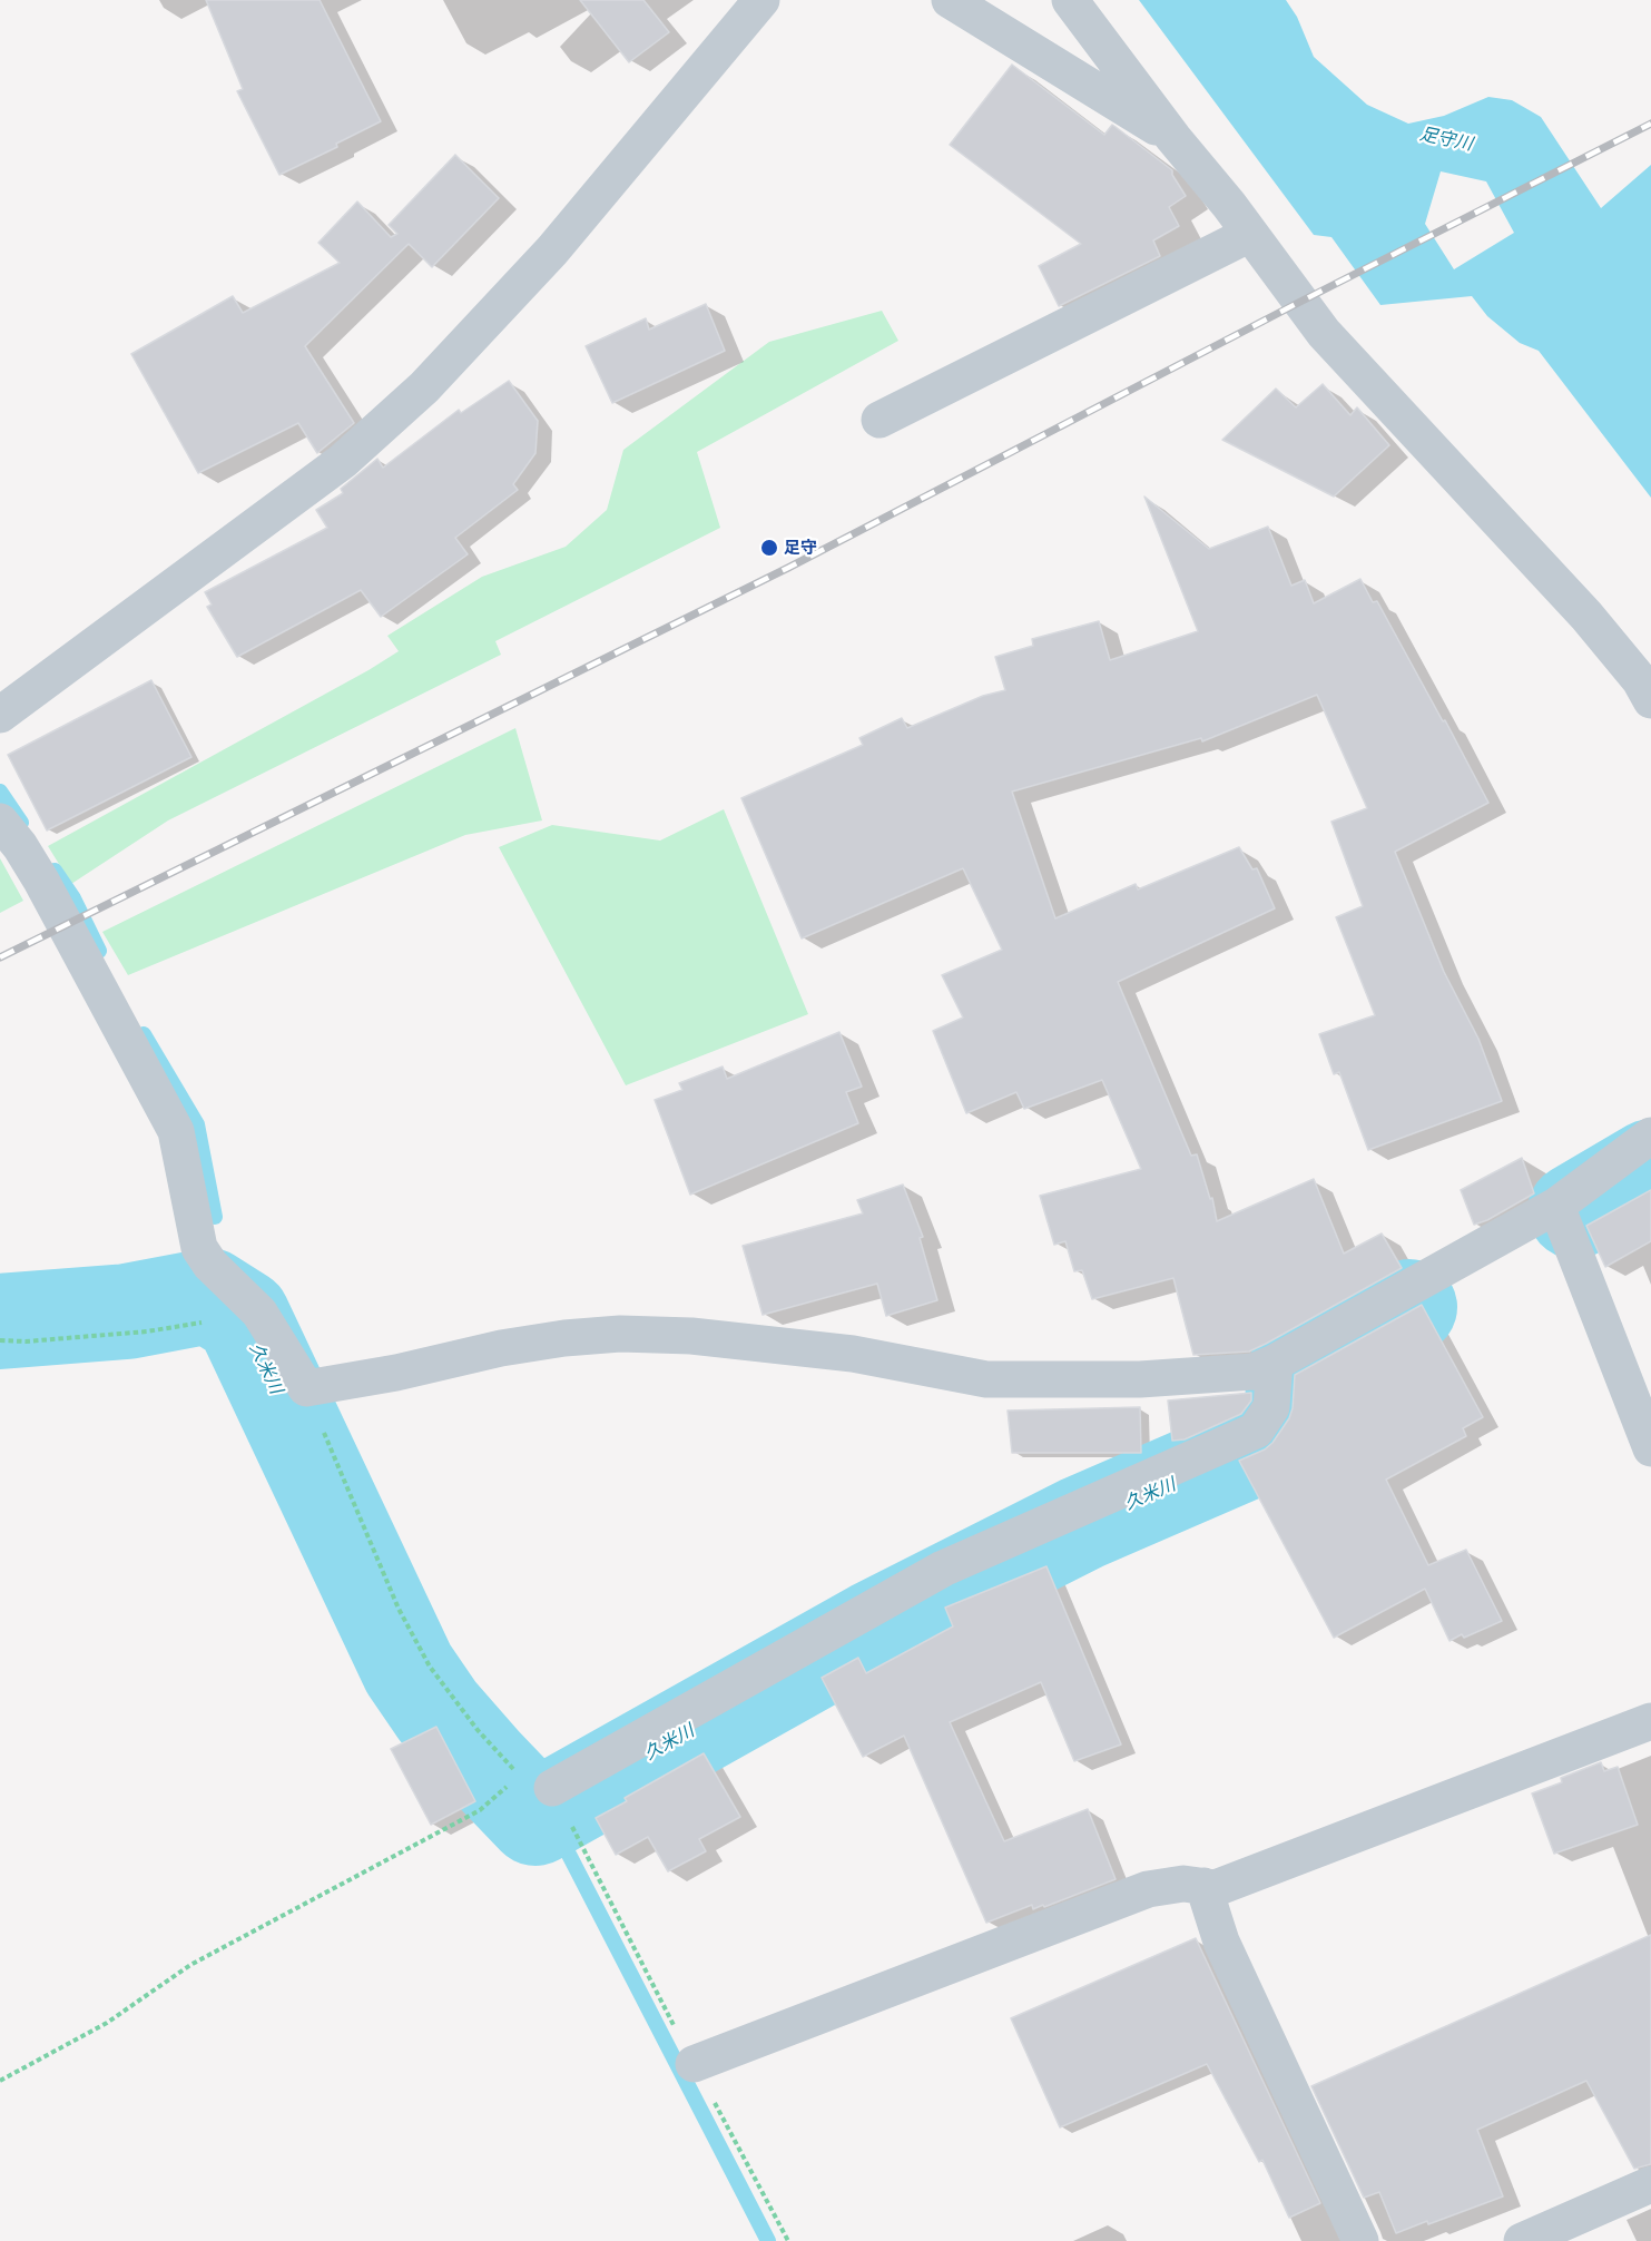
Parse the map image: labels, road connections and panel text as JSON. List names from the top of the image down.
{
  "water": ["足守川", "久米川"],
  "places": ["足守"]
}
